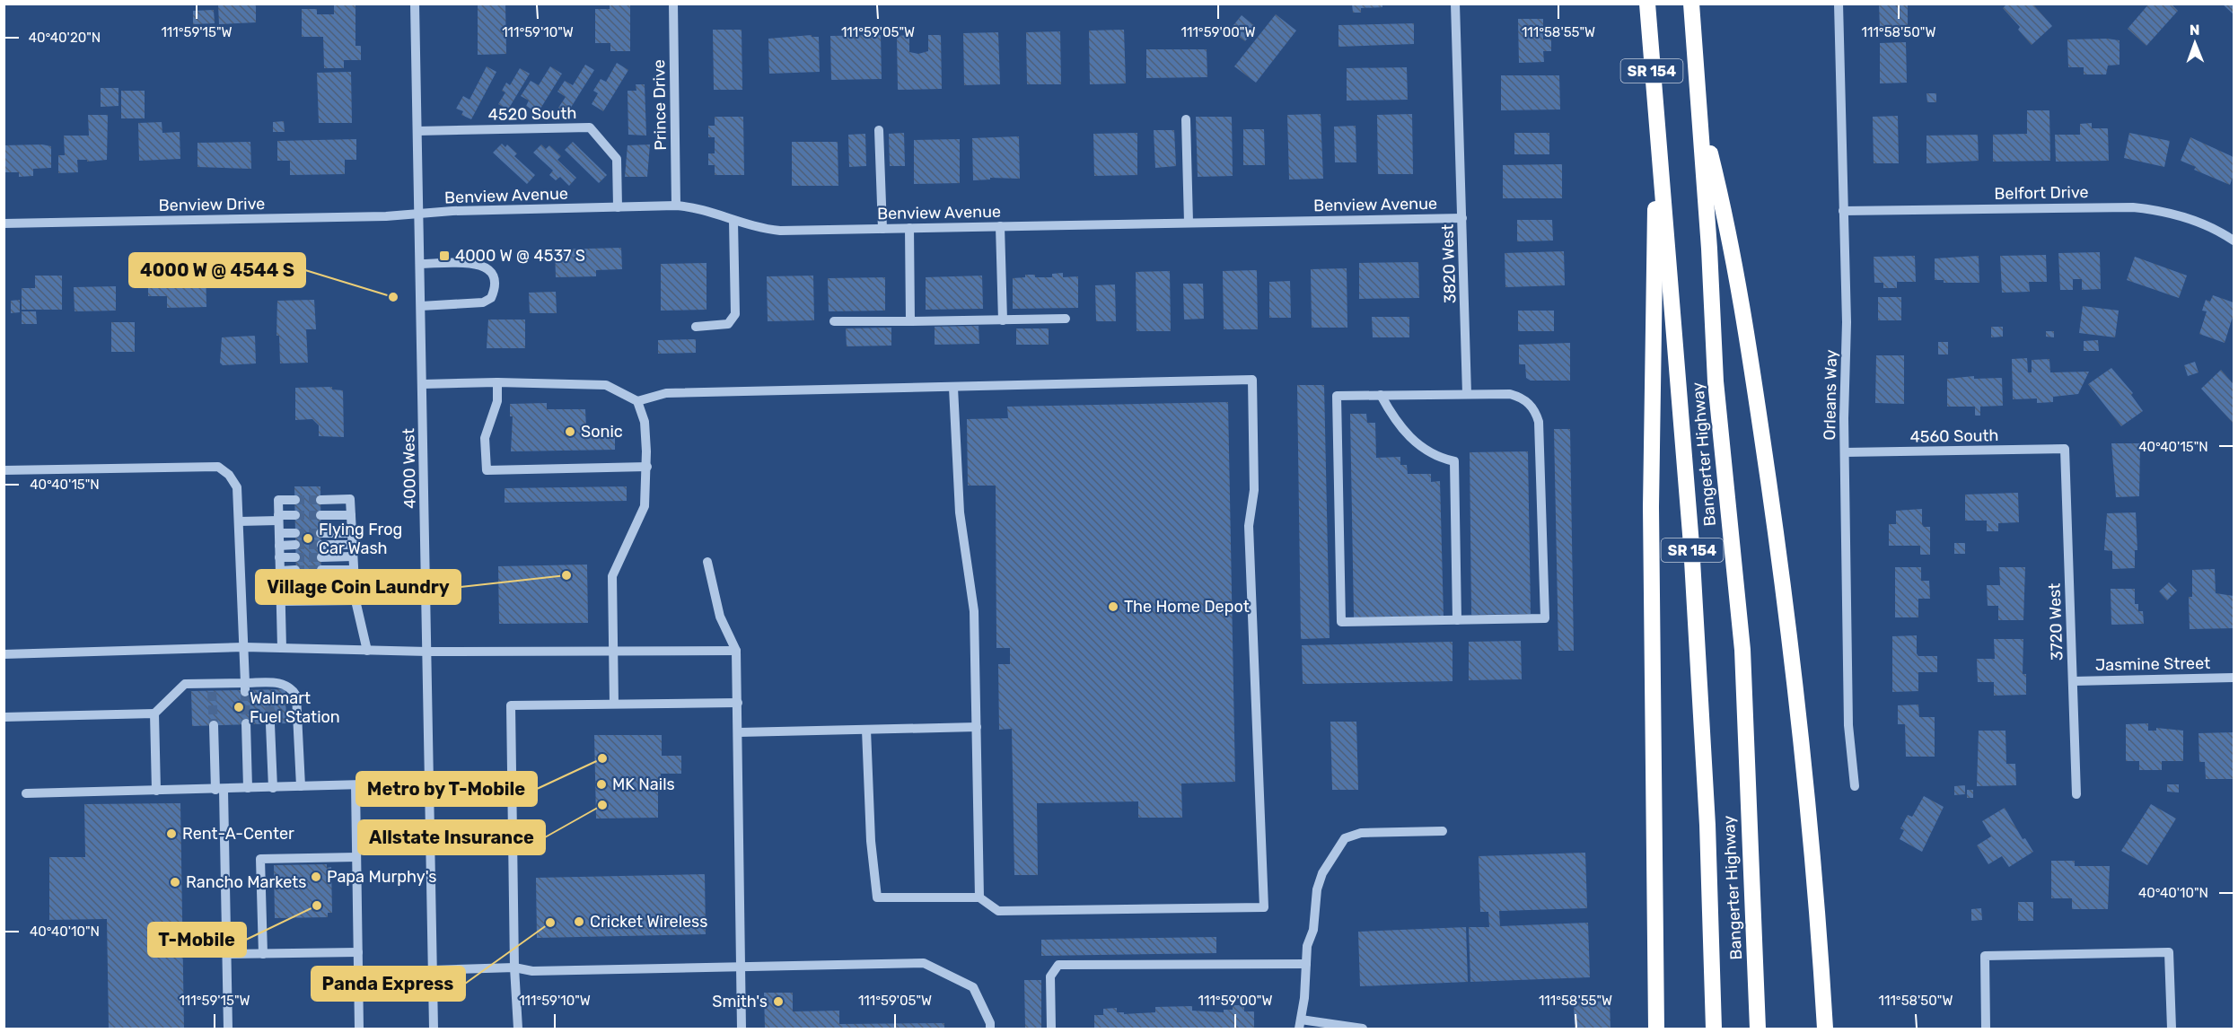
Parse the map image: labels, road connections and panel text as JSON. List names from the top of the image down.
{
  "streets": {
    "highway": ["SR 154", "Bangerter Highway"],
    "street": [
      "Prince Drive",
      "4520 South",
      "Belfort Drive",
      "Benview Avenue",
      "Benview Drive",
      "3820 West",
      "Orleans Way",
      "4560 South",
      "4000 West",
      "3720 West",
      "Jasmine Street"
    ]
  },
  "crossings": [
    ["Prince Drive", "Benview Avenue"],
    ["4520 South", "Benview Avenue"],
    ["4520 South", "4000 West"],
    ["Belfort Drive", "Orleans Way"],
    ["Benview Avenue", "Benview Drive"],
    ["Benview Avenue", "3820 West"],
    ["Benview Avenue", "4000 West"],
    ["Benview Drive", "4000 West"],
    ["Orleans Way", "4560 South"],
    ["4560 South", "3720 West"],
    ["3720 West", "Jasmine Street"]
  ],
  "places": {
    "transit": ["4000 W @ 4537 S"],
    "other": [
      "4000 W @ 4544 S",
      "Sonic",
      "Flying Frog Car Wash",
      "Village Coin Laundry",
      "The Home Depot",
      "Walmart Fuel Station",
      "Metro by T-Mobile",
      "MK Nails",
      "Allstate Insurance",
      "Rent-A-Center",
      "Papa Murphy's",
      "Rancho Markets",
      "T-Mobile",
      "Cricket Wireless",
      "Panda Express",
      "Smith's"
    ]
  },
  "north": "top",
  "coordinates": [
    "111°59'15\"W",
    "111°59'10\"W",
    "111°59'05\"W",
    "111°59'00\"W",
    "111°58'55\"W",
    "111°58'50\"W",
    "40°40'20\"N",
    "40°40'15\"N",
    "40°40'10\"N"
  ]
}
